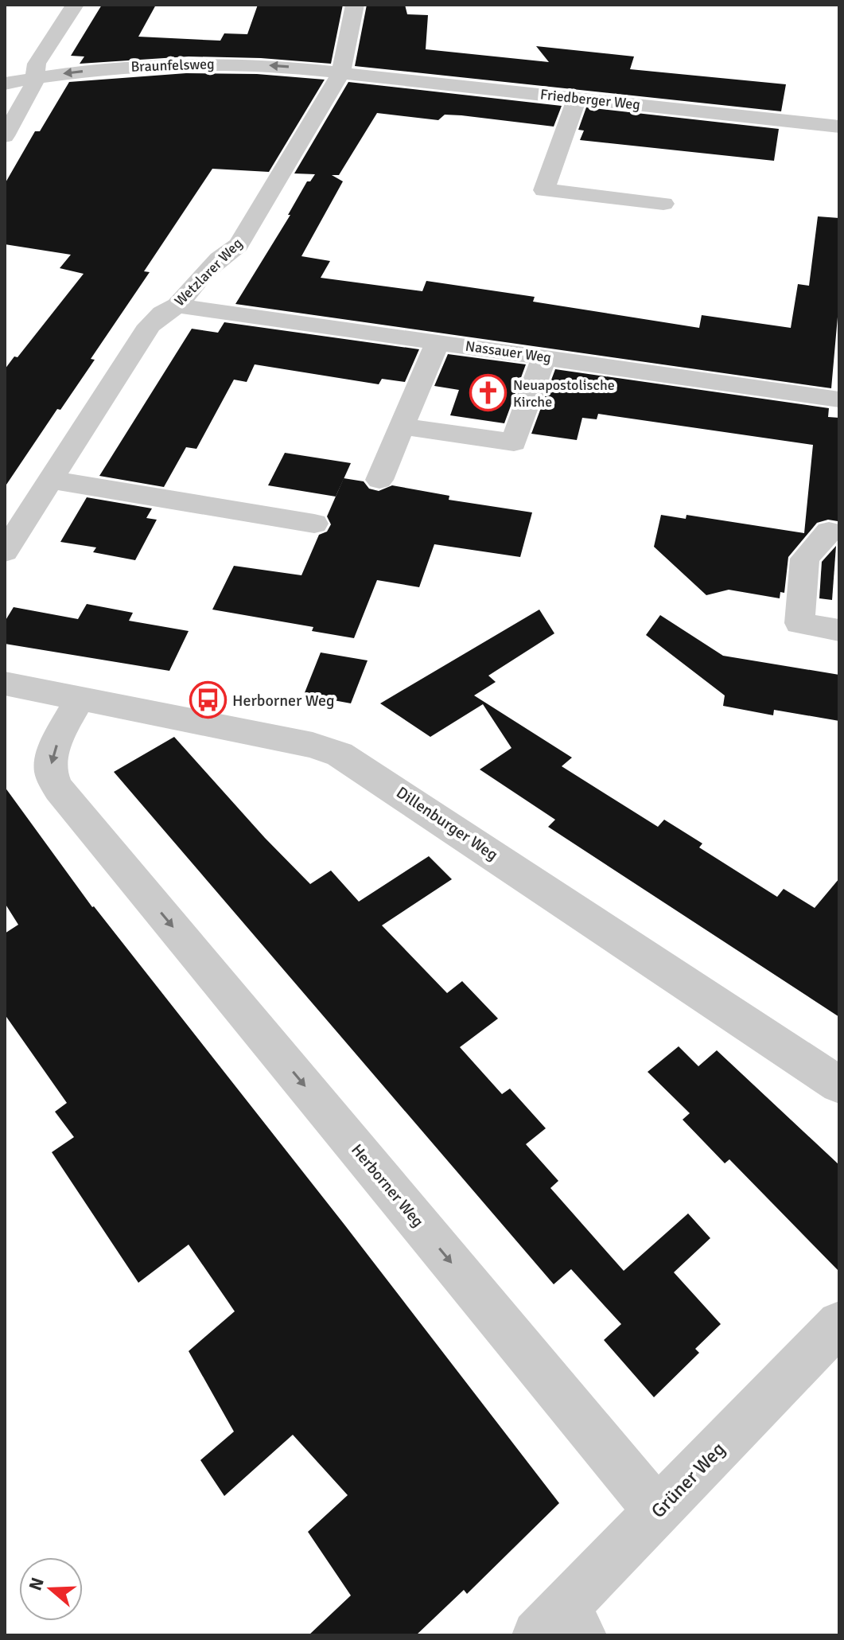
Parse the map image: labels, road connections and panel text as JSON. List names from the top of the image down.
{
  "streets": {
    "street": [
      "Braunfelsweg",
      "Friedberger Weg",
      "Wetzlarer Weg",
      "Nassauer Weg",
      "Dillenburger Weg",
      "Herborner Weg",
      "Grüner Weg"
    ]
  },
  "crossings": [
    ["Braunfelsweg", "Friedberger Weg"],
    ["Braunfelsweg", "Wetzlarer Weg"],
    ["Friedberger Weg", "Wetzlarer Weg"],
    ["Wetzlarer Weg", "Nassauer Weg"],
    ["Dillenburger Weg", "Herborner Weg"],
    ["Herborner Weg", "Grüner Weg"]
  ],
  "one_way": ["Braunfelsweg", "Herborner Weg"],
  "places": {
    "church": ["Neuapostolische Kirche"],
    "bus stop": ["Herborner Weg"]
  },
  "north": "left"
}
